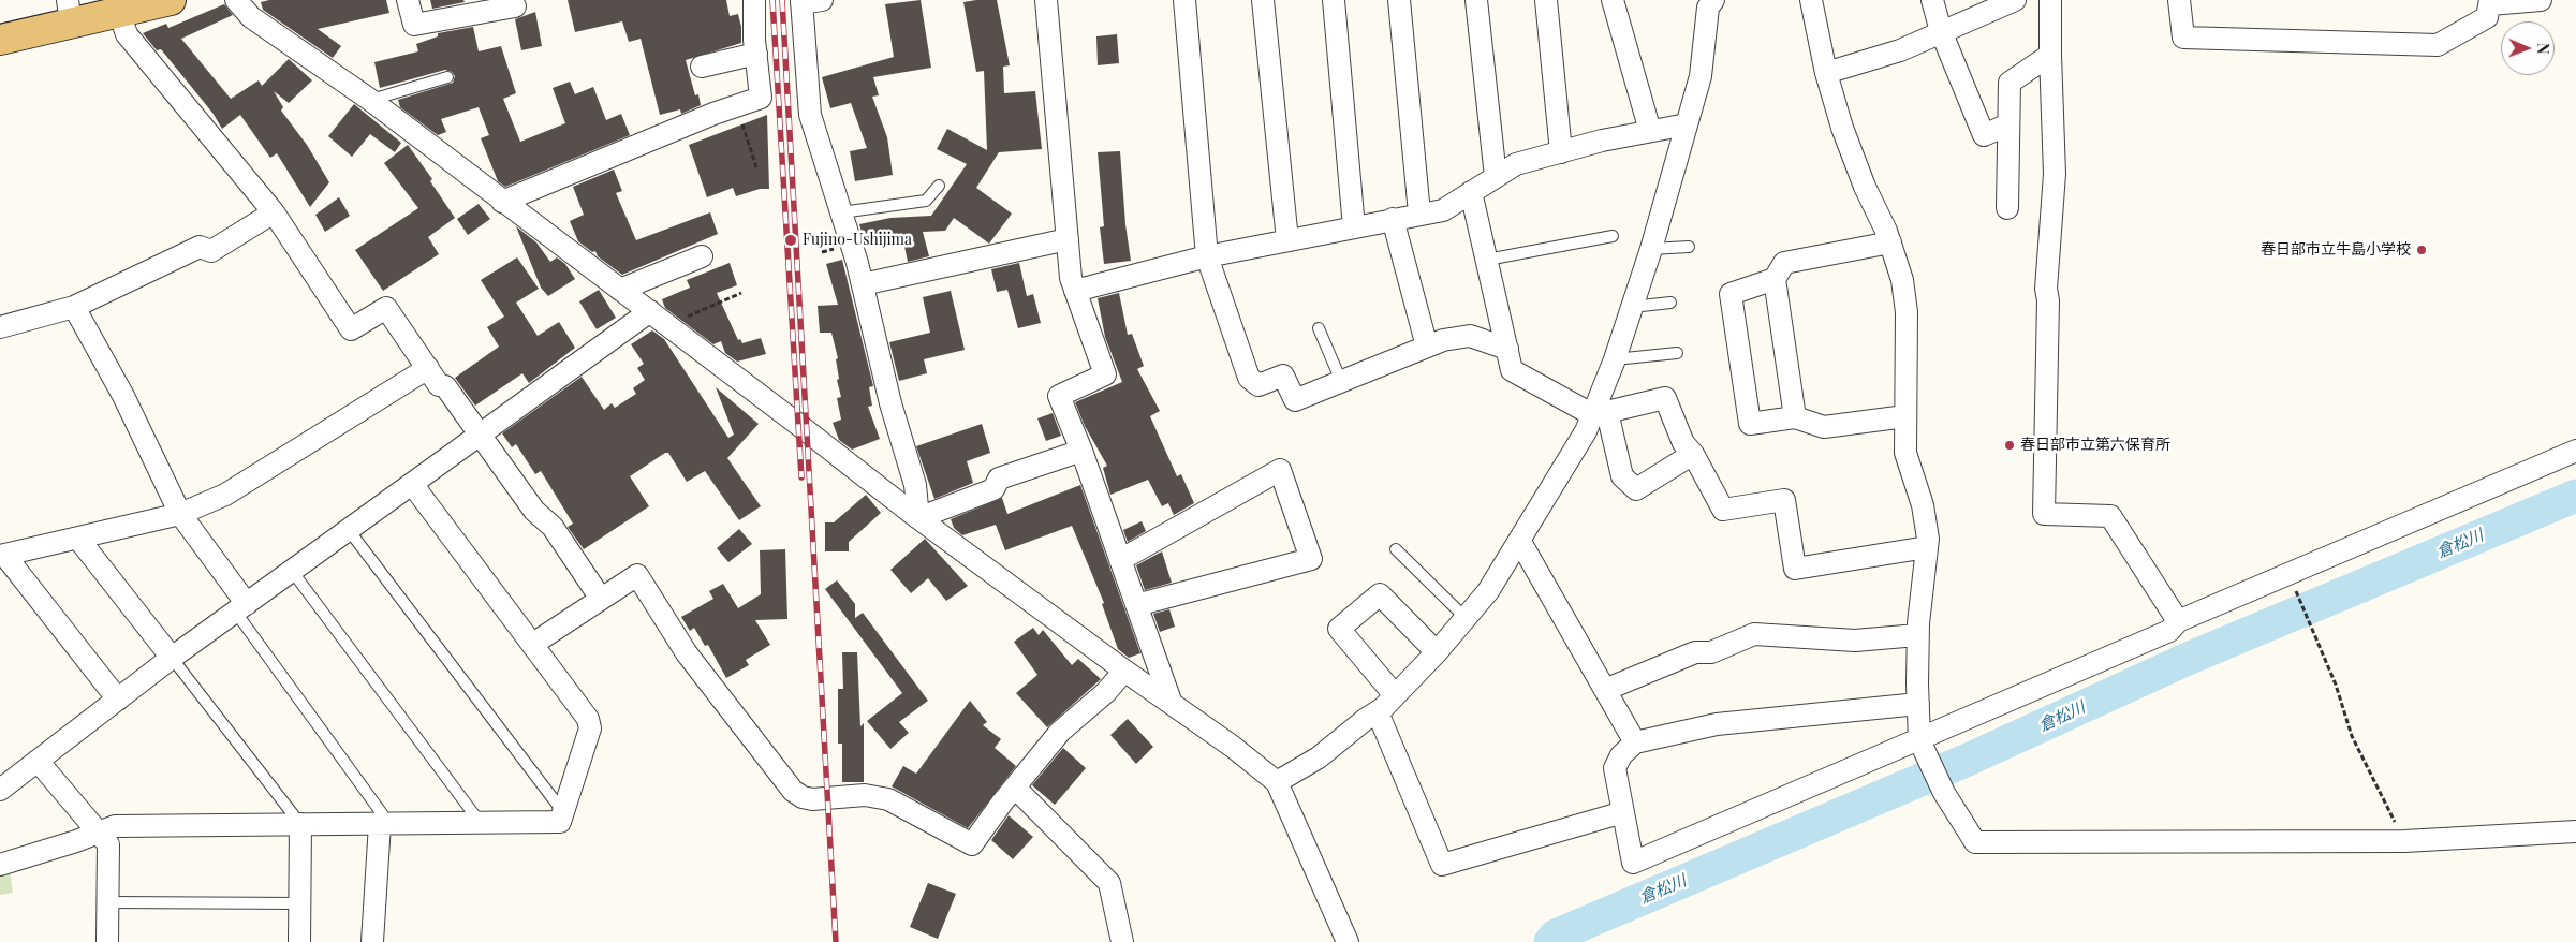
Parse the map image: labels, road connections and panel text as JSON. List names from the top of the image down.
{
  "water": ["倉松川"],
  "places": ["Fujino-Ushijima", "春日部市立牛島小学校", "春日部市立第六保育所"],
  "north": "right"
}
